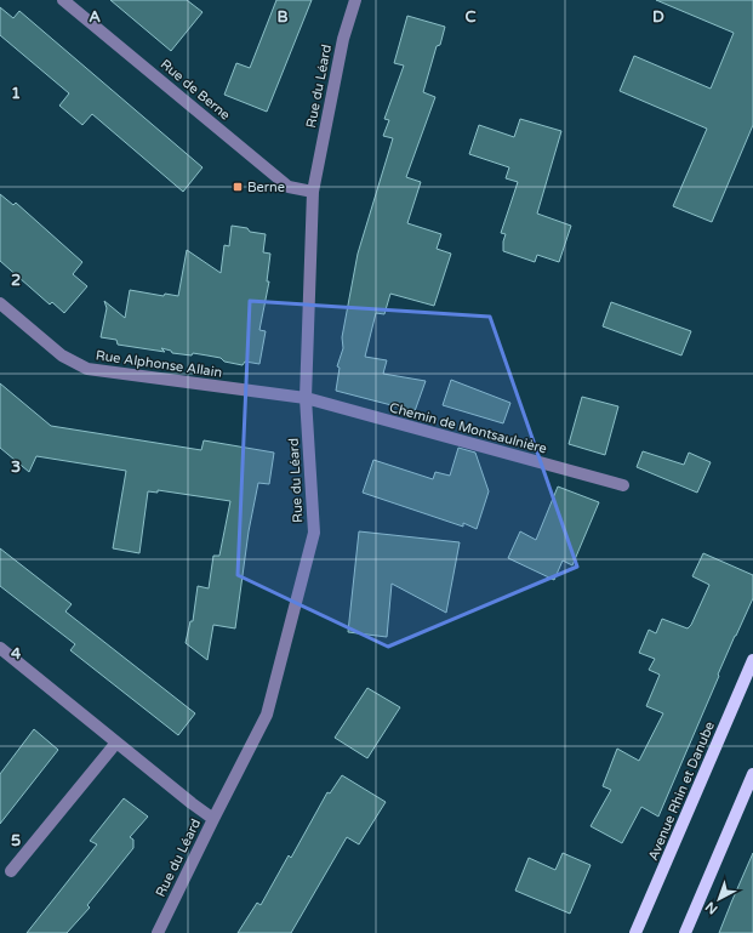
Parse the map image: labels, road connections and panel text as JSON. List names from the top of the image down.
{
  "streets": {
    "main road": ["Avenue Rhin et Danube"],
    "street": [
      "Rue du Léard",
      "Rue de Berne",
      "Rue Alphonse Allain",
      "Chemin de Montsaulnière"
    ]
  },
  "crossings": [
    ["Rue du Léard", "Rue de Berne"],
    ["Rue du Léard", "Rue Alphonse Allain"],
    ["Rue du Léard", "Chemin de Montsaulnière"],
    ["Rue Alphonse Allain", "Chemin de Montsaulnière"]
  ],
  "places": {
    "transit": ["Berne"]
  },
  "north": "bottom left",
  "grid": {
    "columns": [
      "A",
      "B",
      "C",
      "D"
    ],
    "rows": [
      "1",
      "2",
      "3",
      "4",
      "5"
    ]
  }
}
